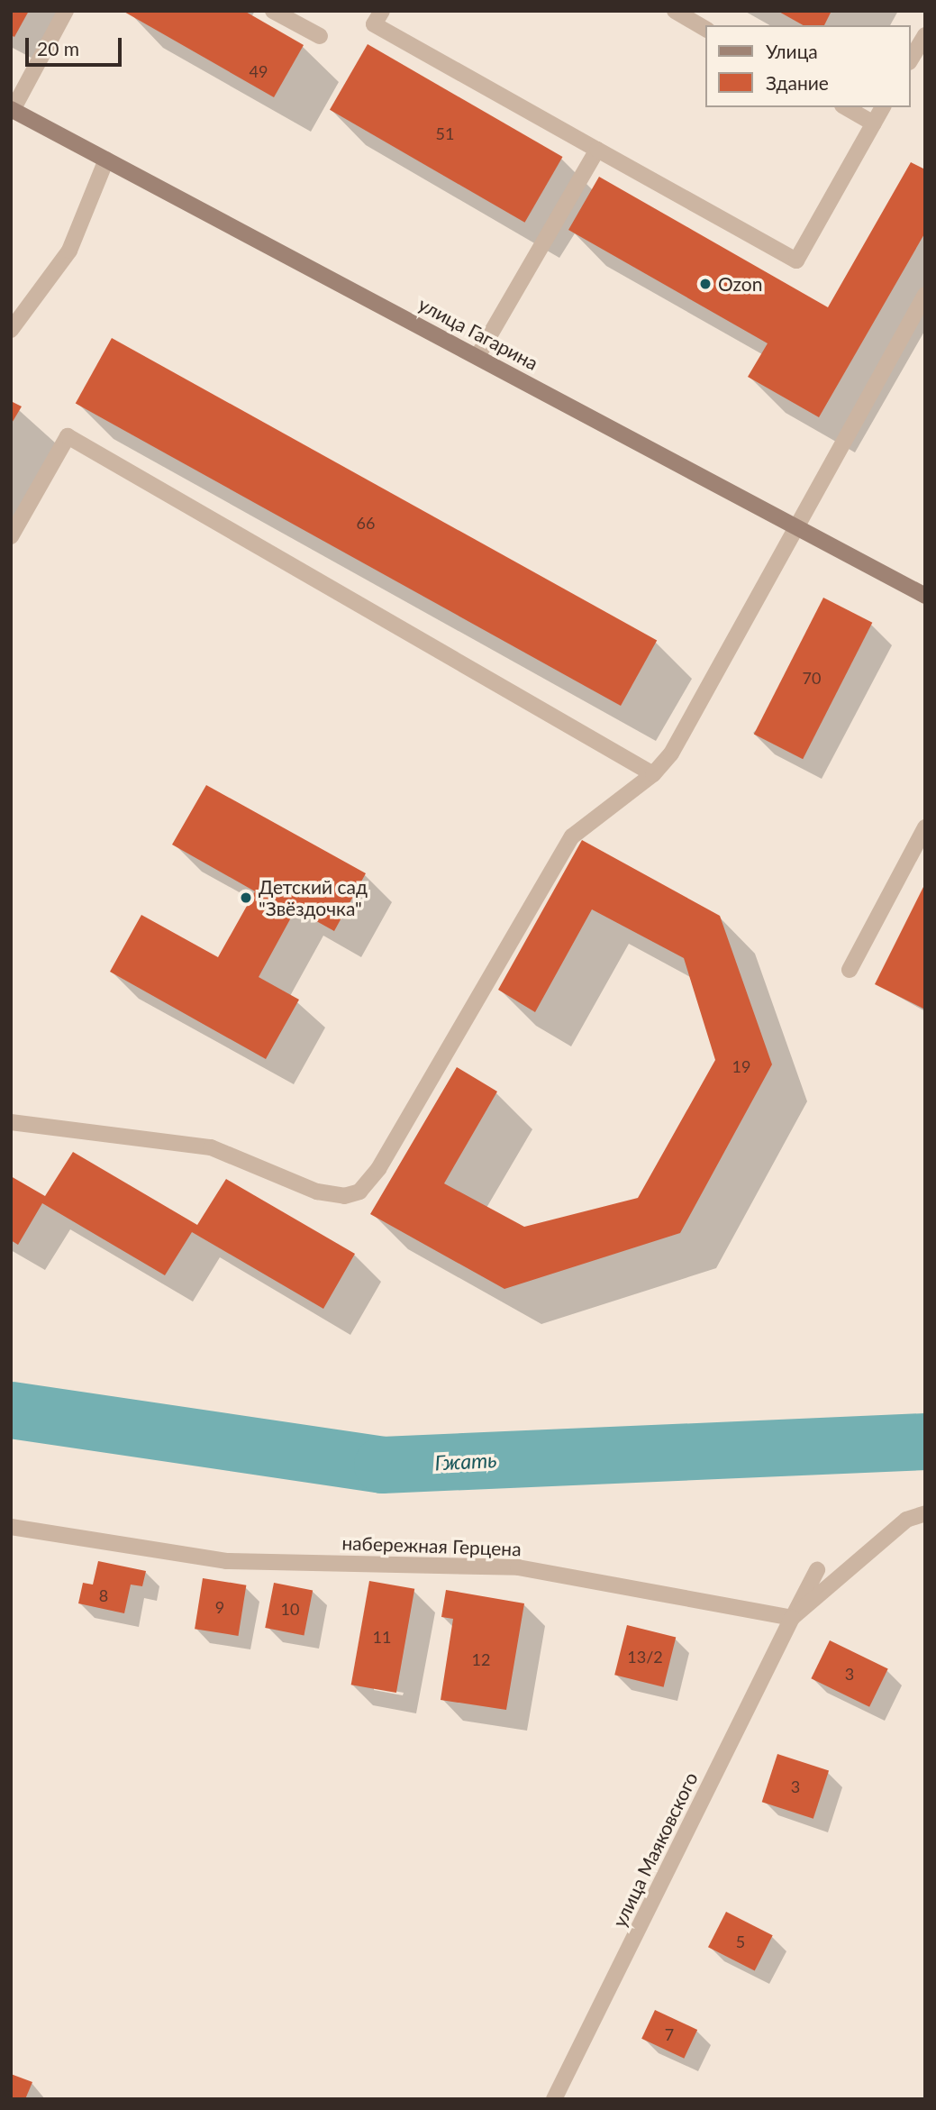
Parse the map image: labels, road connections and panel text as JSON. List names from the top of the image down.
{
  "streets": {
    "main road": ["улица Гагарина"],
    "street": ["набережная Герцена", "улица Маяковского"]
  },
  "crossings": [
    ["набережная Герцена", "улица Маяковского"]
  ],
  "water": ["Гжать"],
  "places": ["Ozon", "Детский сад \"Звёздочка\""],
  "house_numbers": [
    "49",
    "51",
    "66",
    "70",
    "19",
    "8",
    "9",
    "10",
    "11",
    "13/2",
    "12",
    "3",
    "3",
    "5",
    "7"
  ],
  "legend": ["Улица", "Здание"],
  "scale_bar": "20 m"
}
